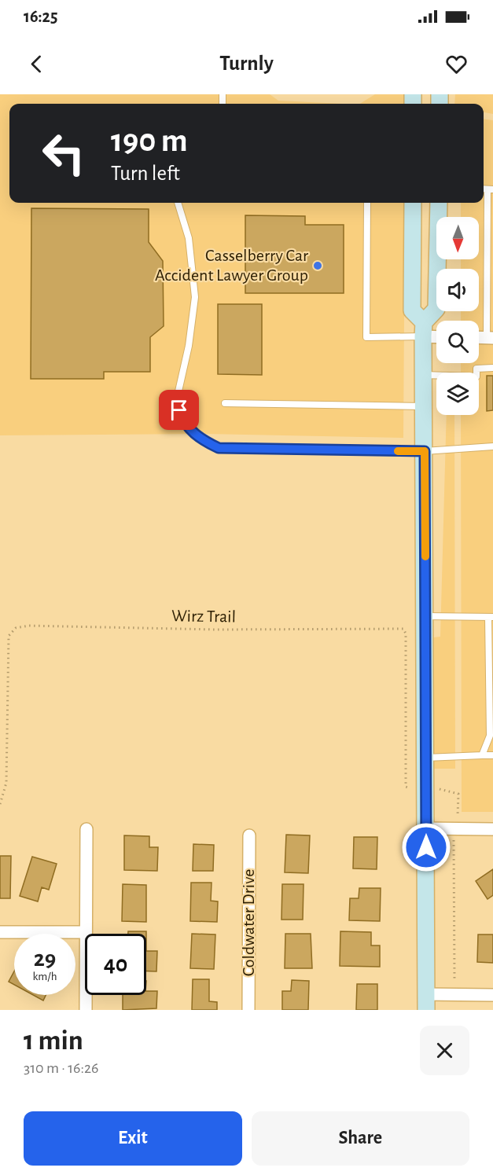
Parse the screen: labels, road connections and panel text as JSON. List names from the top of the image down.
{
  "streets": {
    "street": ["Coldwater Drive"],
    "path": ["Wirz Trail"]
  },
  "places": ["Casselberry Car Accident Lawyer Group"],
  "north": "bottom",
  "page": {
    "status": "16:25",
    "header": "Turnly",
    "turn": ["190 m", "Turn left"],
    "speed": "29 km/h",
    "limit": "40",
    "heading": ["1 min", "310 m · 16:26"],
    "buttons": ["Exit", "Share"]
  }
}
